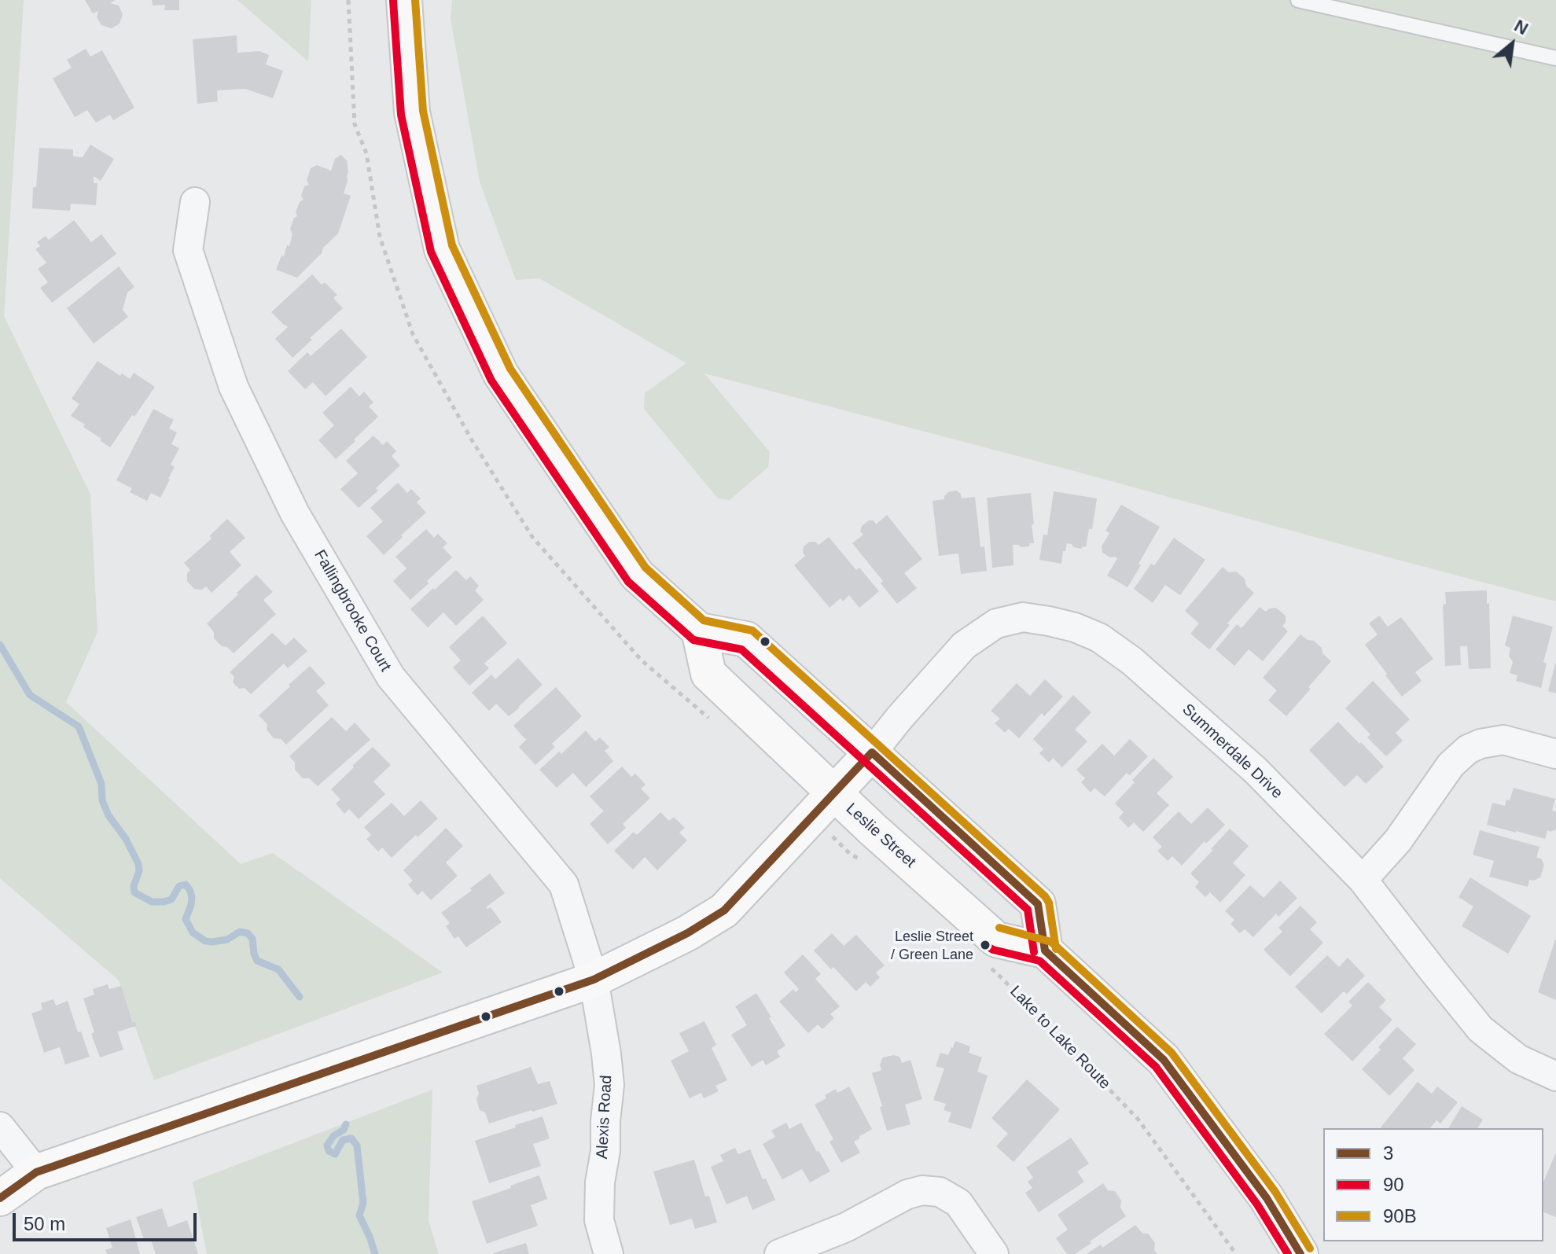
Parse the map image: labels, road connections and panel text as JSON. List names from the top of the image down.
{
  "streets": {
    "main road": ["Leslie Street"],
    "street": ["Fallingbrooke Court", "Summerdale Drive", "Alexis Road"],
    "path": ["Lake to Lake Route"]
  },
  "crossings": [
    ["Fallingbrooke Court", "Alexis Road"]
  ],
  "places": ["Leslie Street / Green Lane"],
  "lines": ["transit line 90B", "transit line 90", "transit line 3"],
  "legend": ["3", "90", "90B"],
  "scale_bar": "50 m",
  "north": "top right"
}
